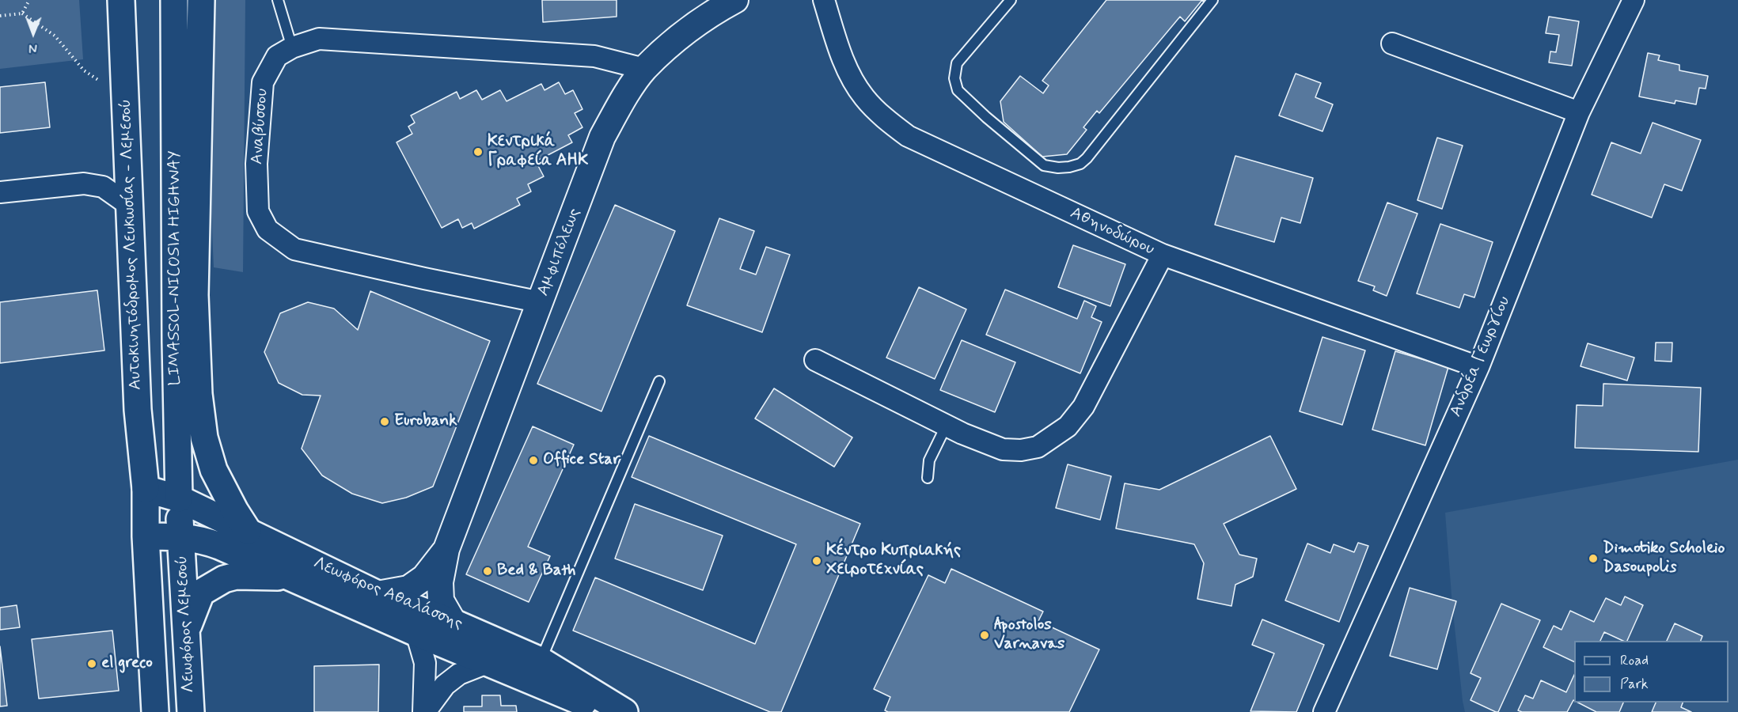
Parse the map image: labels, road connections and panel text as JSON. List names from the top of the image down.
{
  "streets": {
    "main road": [
      "Αυτοκινητόδρομος Λευκωσίας - Λεμεσού",
      "LIMASSOL-NICOSIA HIGHWAY",
      "Λεωφόρος Αθαλάσσης",
      "Λεωφόρος Λεμεσού"
    ],
    "street": [
      "Αναβύσσου",
      "Αθηνοδώρου",
      "Αμφιπόλεως",
      "Ανδρέα Γεωργίου"
    ]
  },
  "crossings": [
    ["Αναβύσσου", "Αμφιπόλεως"],
    ["Αθηνοδώρου", "Ανδρέα Γεωργίου"],
    ["Αυτοκινητόδρομος Λευκωσίας - Λεμεσού", "Λεωφόρος Αθαλάσσης"],
    ["Αμφιπόλεως", "Λεωφόρος Αθαλάσσης"],
    ["LIMASSOL-NICOSIA HIGHWAY", "Λεωφόρος Αθαλάσσης"],
    ["LIMASSOL-NICOSIA HIGHWAY", "Λεωφόρος Λεμεσού"],
    ["Λεωφόρος Αθαλάσσης", "Λεωφόρος Λεμεσού"]
  ],
  "places": [
    "Κεντρικά Γραφεία ΑΗΚ",
    "Eurobank",
    "Office Star",
    "Dimotiko Scholeio Dasoupolis",
    "Κέντρο Κυπριακής Χειροτεχνίας",
    "Bed & Bath",
    "Apostolos Varnavas",
    "el greco"
  ],
  "legend": ["Road", "Park"],
  "north": "bottom"
}
